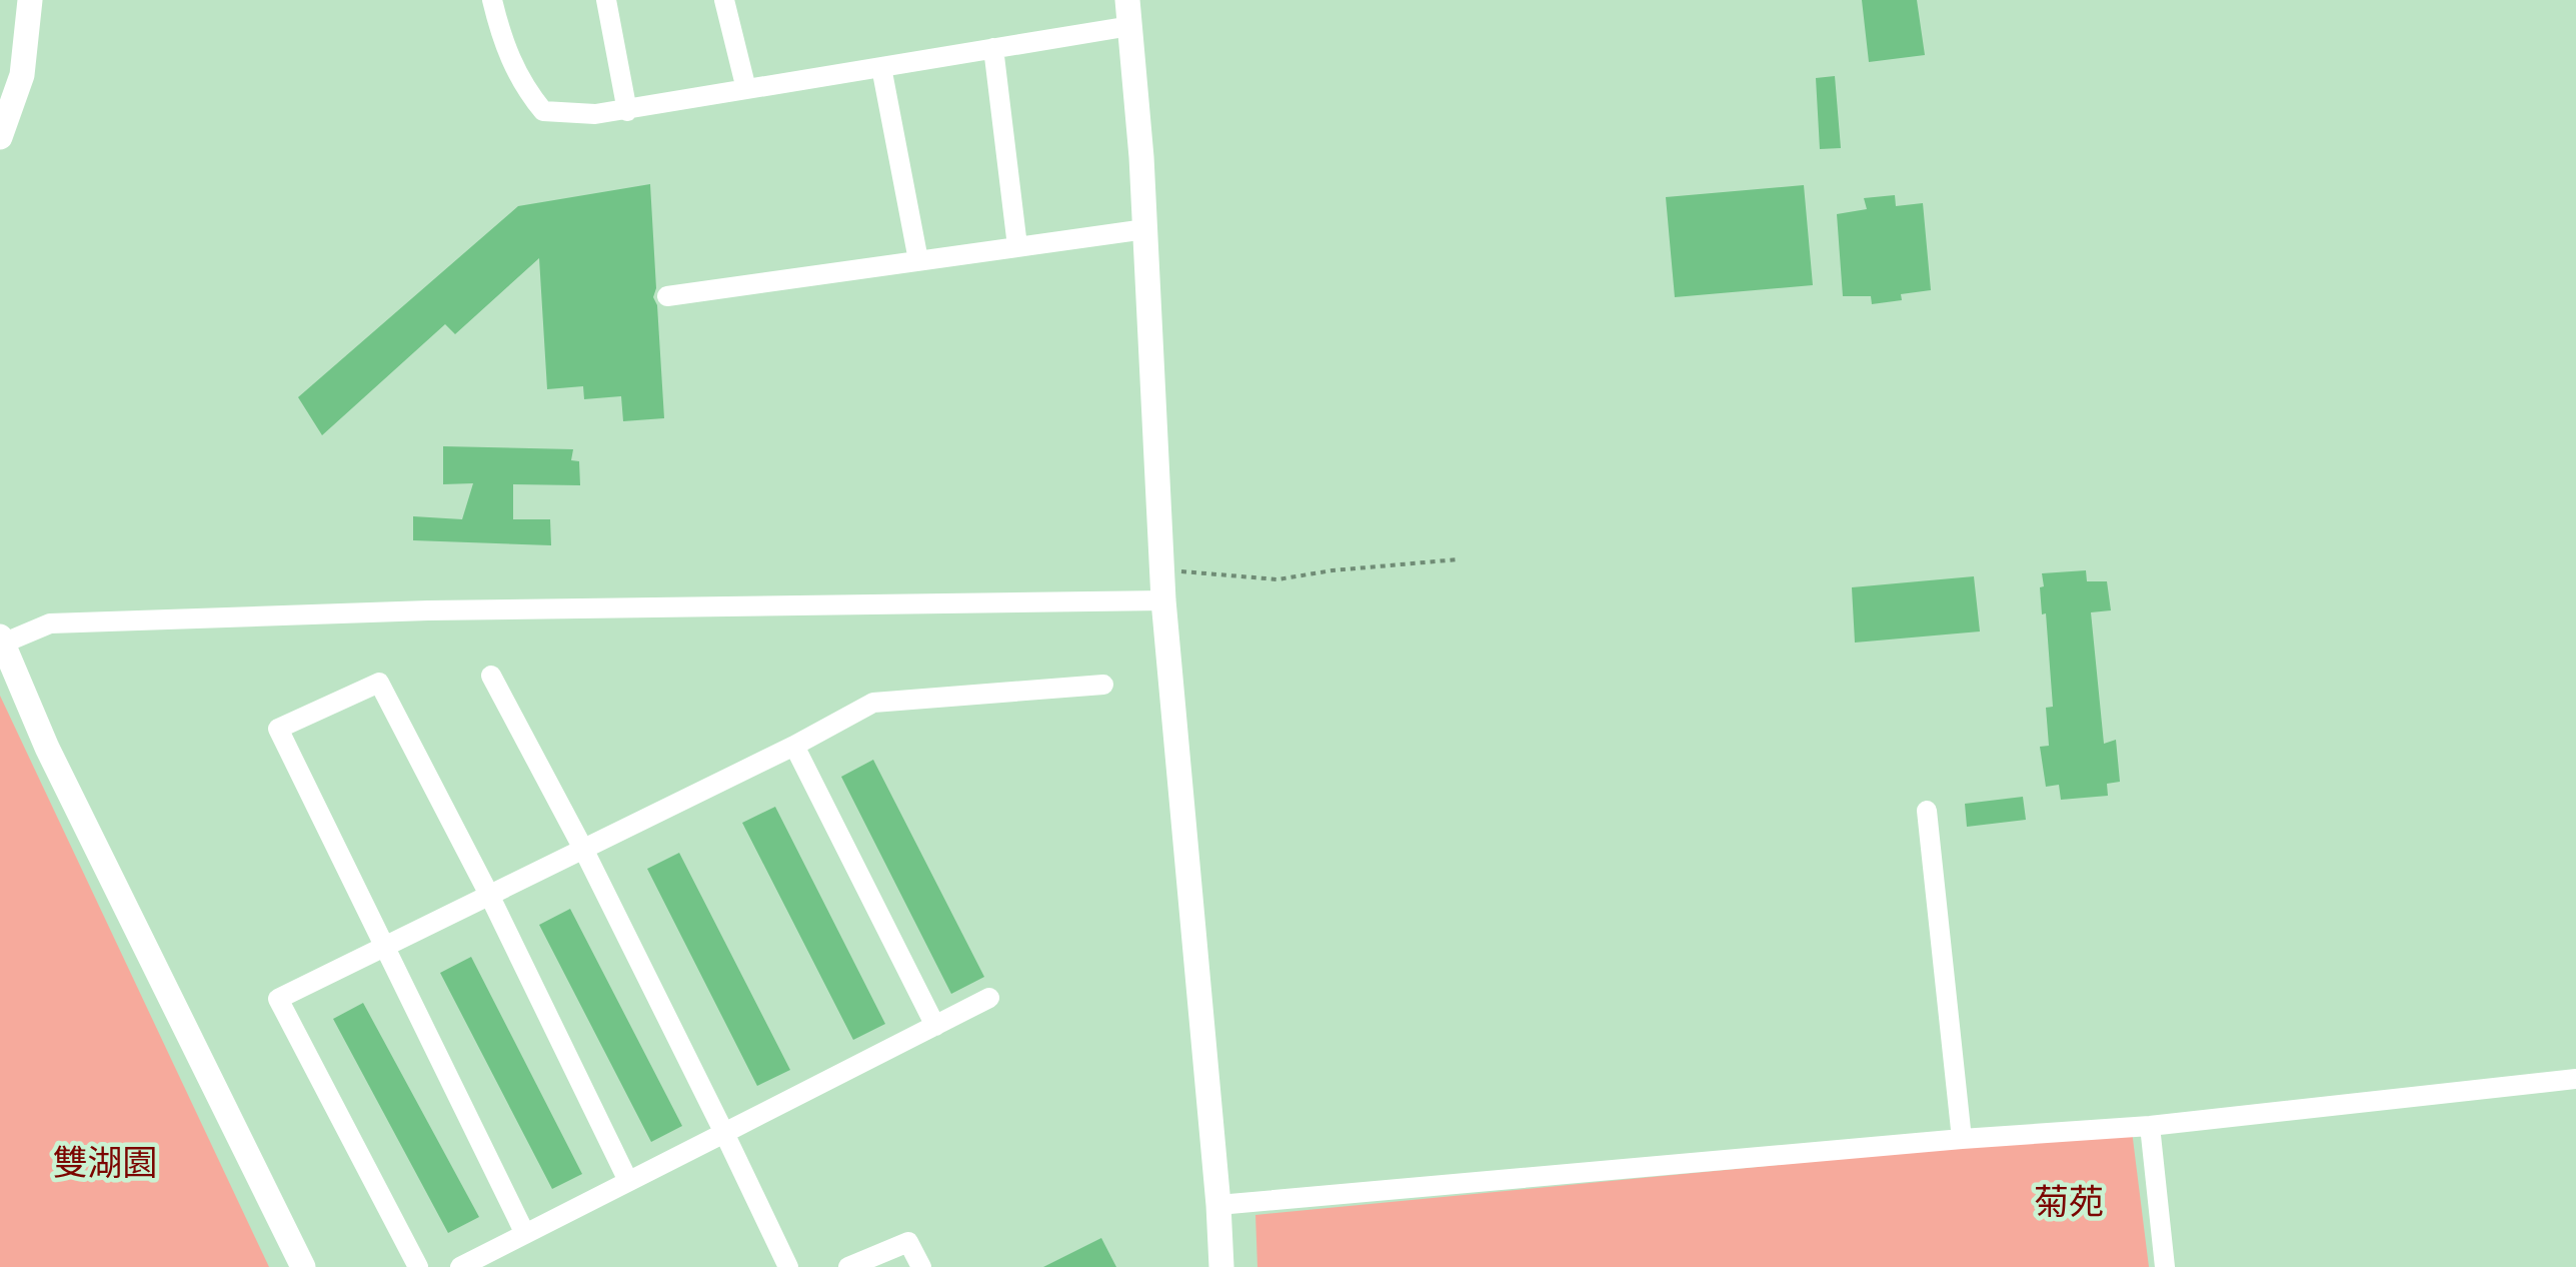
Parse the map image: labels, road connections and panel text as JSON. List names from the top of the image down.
{
  "parks": ["雙湖園", "菊苑"]
}
